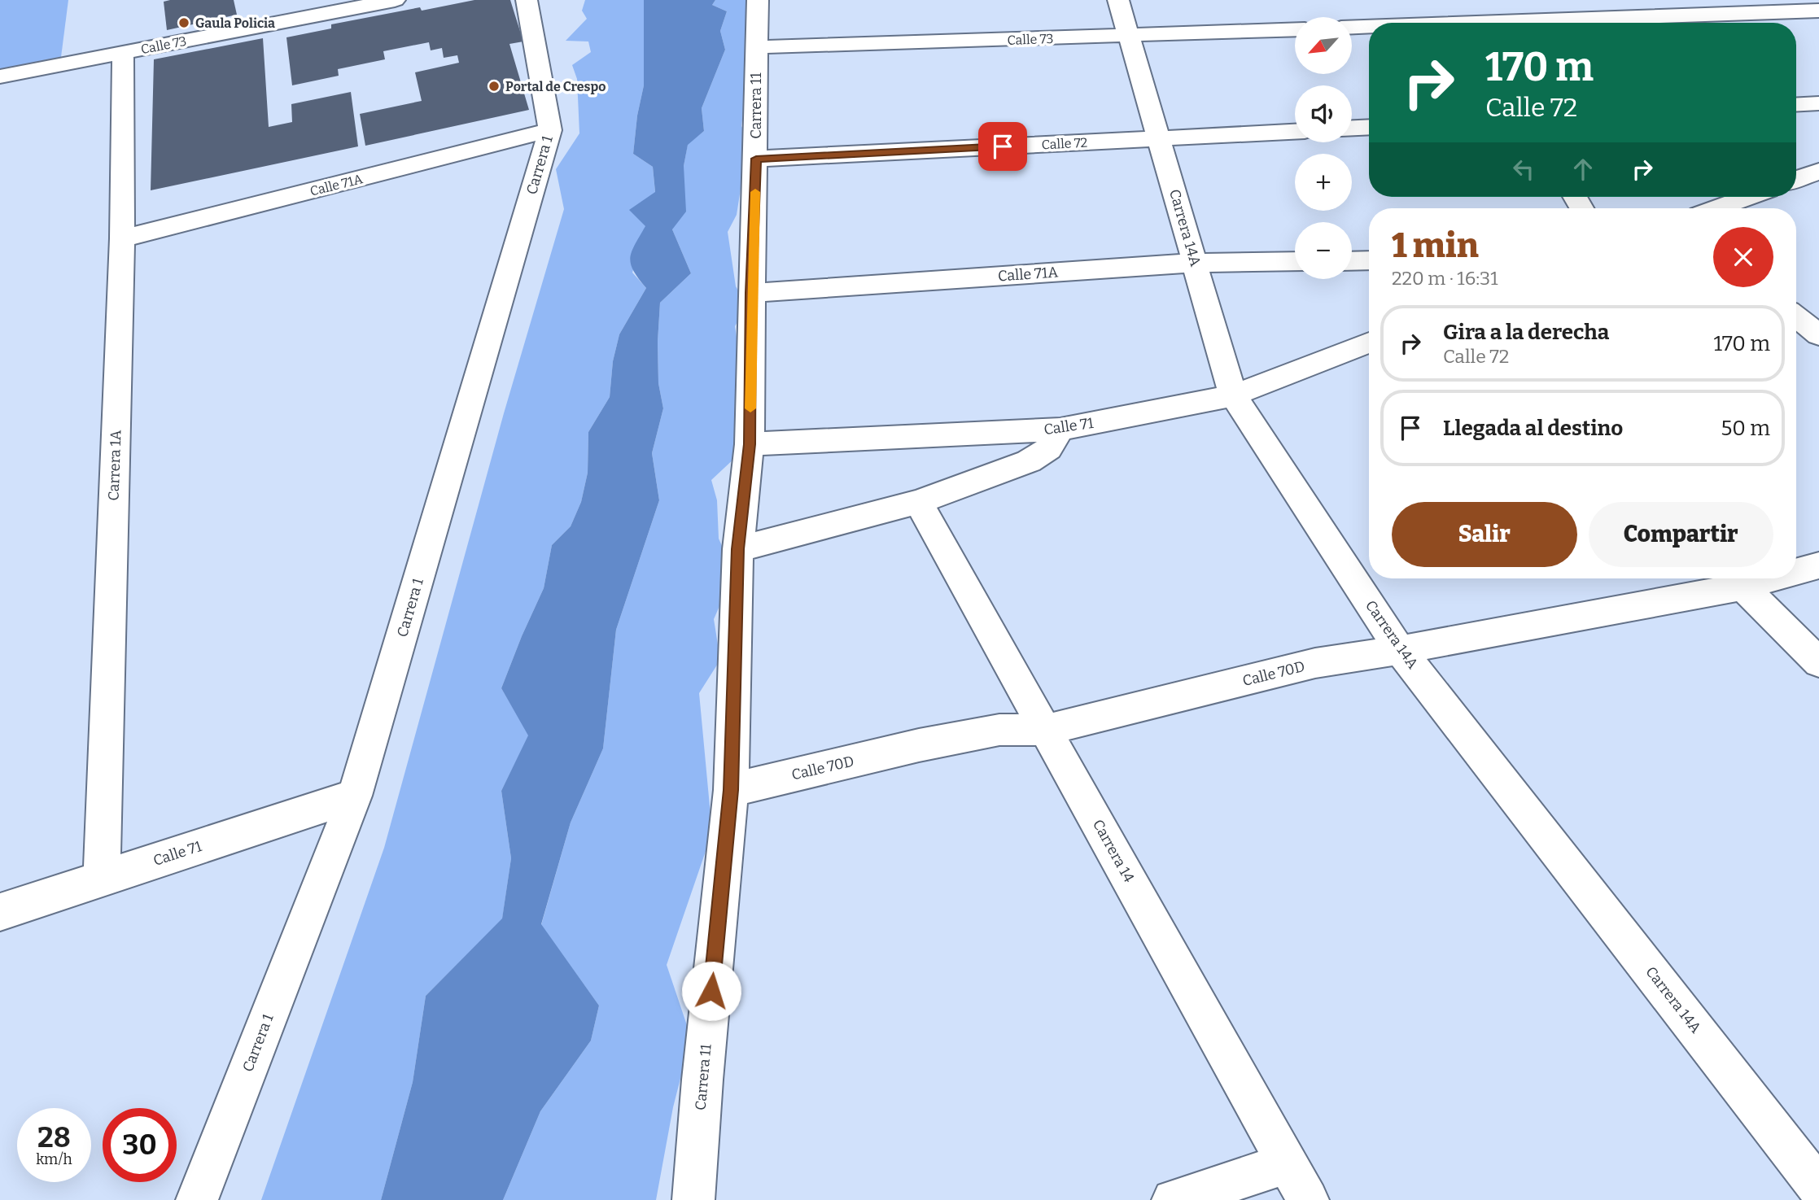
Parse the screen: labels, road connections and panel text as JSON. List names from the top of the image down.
{
  "streets": {
    "street": [
      "Calle 73",
      "Carrera 11",
      "Calle 72",
      "Carrera 1",
      "Calle 71A",
      "Carrera 14A",
      "Calle 71",
      "Carrera 1A",
      "Calle 70D",
      "Carrera 14"
    ]
  },
  "crossings": [
    ["Calle 73", "Carrera 11"],
    ["Calle 73", "Carrera 14A"],
    ["Calle 73", "Carrera 1A"],
    ["Carrera 11", "Calle 72"],
    ["Carrera 11", "Calle 71A"],
    ["Carrera 11", "Calle 71"],
    ["Carrera 11", "Calle 70D"],
    ["Calle 72", "Carrera 14A"],
    ["Carrera 1", "Calle 71A"],
    ["Carrera 1", "Calle 71"],
    ["Calle 71A", "Carrera 14A"],
    ["Calle 71A", "Carrera 1A"],
    ["Carrera 14A", "Calle 71"],
    ["Carrera 14A", "Calle 70D"],
    ["Calle 71", "Carrera 1A"],
    ["Calle 70D", "Carrera 14"]
  ],
  "places": ["Gaula Policia", "Portal de Crespo"],
  "north": "bottom left",
  "page": {
    "map_buttons": ["+", "−"],
    "turn": ["170 m", "Calle 72"],
    "heading": ["1 min", "220 m · 16:31"],
    "list": [
      {
        "name": "Gira a la derecha",
        "note": "Calle 72",
        "value": "170 m"
      },
      {
        "name": "Llegada al destino",
        "value": "50 m"
      }
    ],
    "buttons": ["Salir", "Compartir"],
    "speed": "28 km/h",
    "limit": "30"
  }
}
